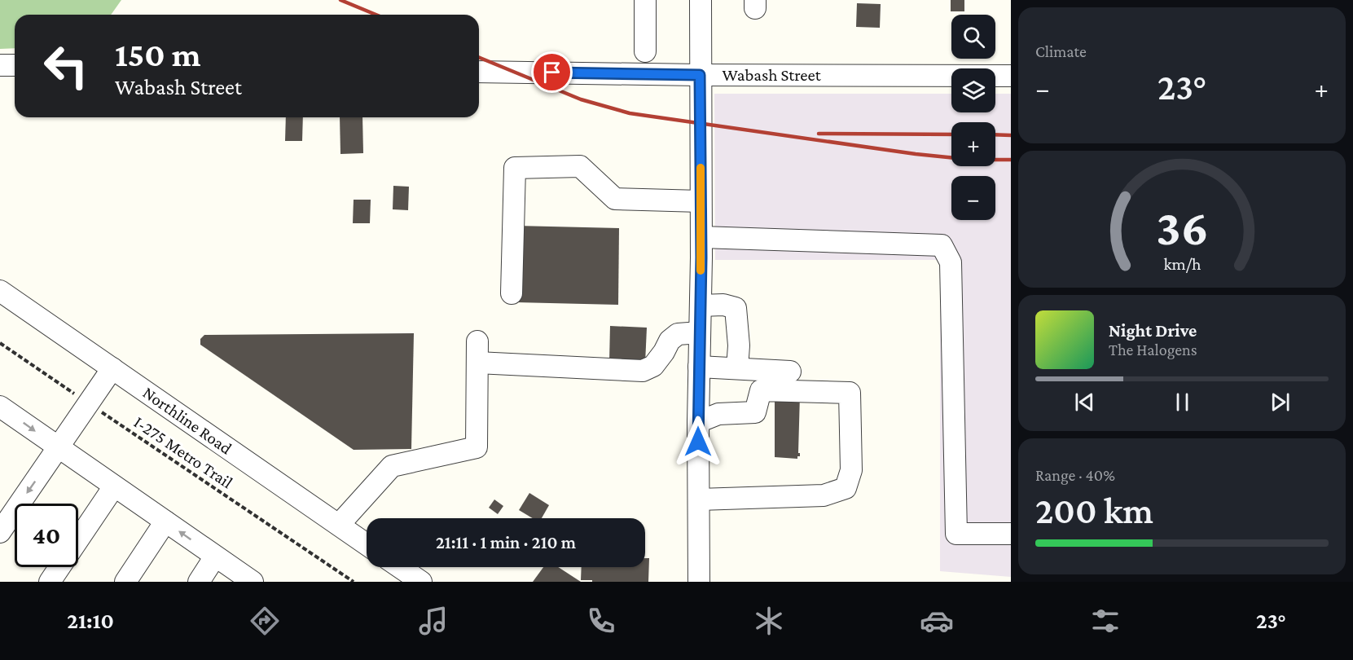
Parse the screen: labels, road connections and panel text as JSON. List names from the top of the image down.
{
  "streets": {
    "street": ["Wabash Street", "Northline Road"],
    "path": ["I-275 Metro Trail"]
  },
  "page": {
    "tile": [
      "Climate",
      ["Range · 40%", "200 km"]
    ],
    "map_buttons": ["+", "−"],
    "turn": ["150 m", "Wabash Street"],
    "heat": ["−", "23°", "+"],
    "song": ["Night Drive", "The Halogens"],
    "limit": "40",
    "trip": "21:11 · 1 min · 210 m",
    "tabs": ["21:10", "23°"],
    "gauge": ["36", "km/h"]
  }
}
